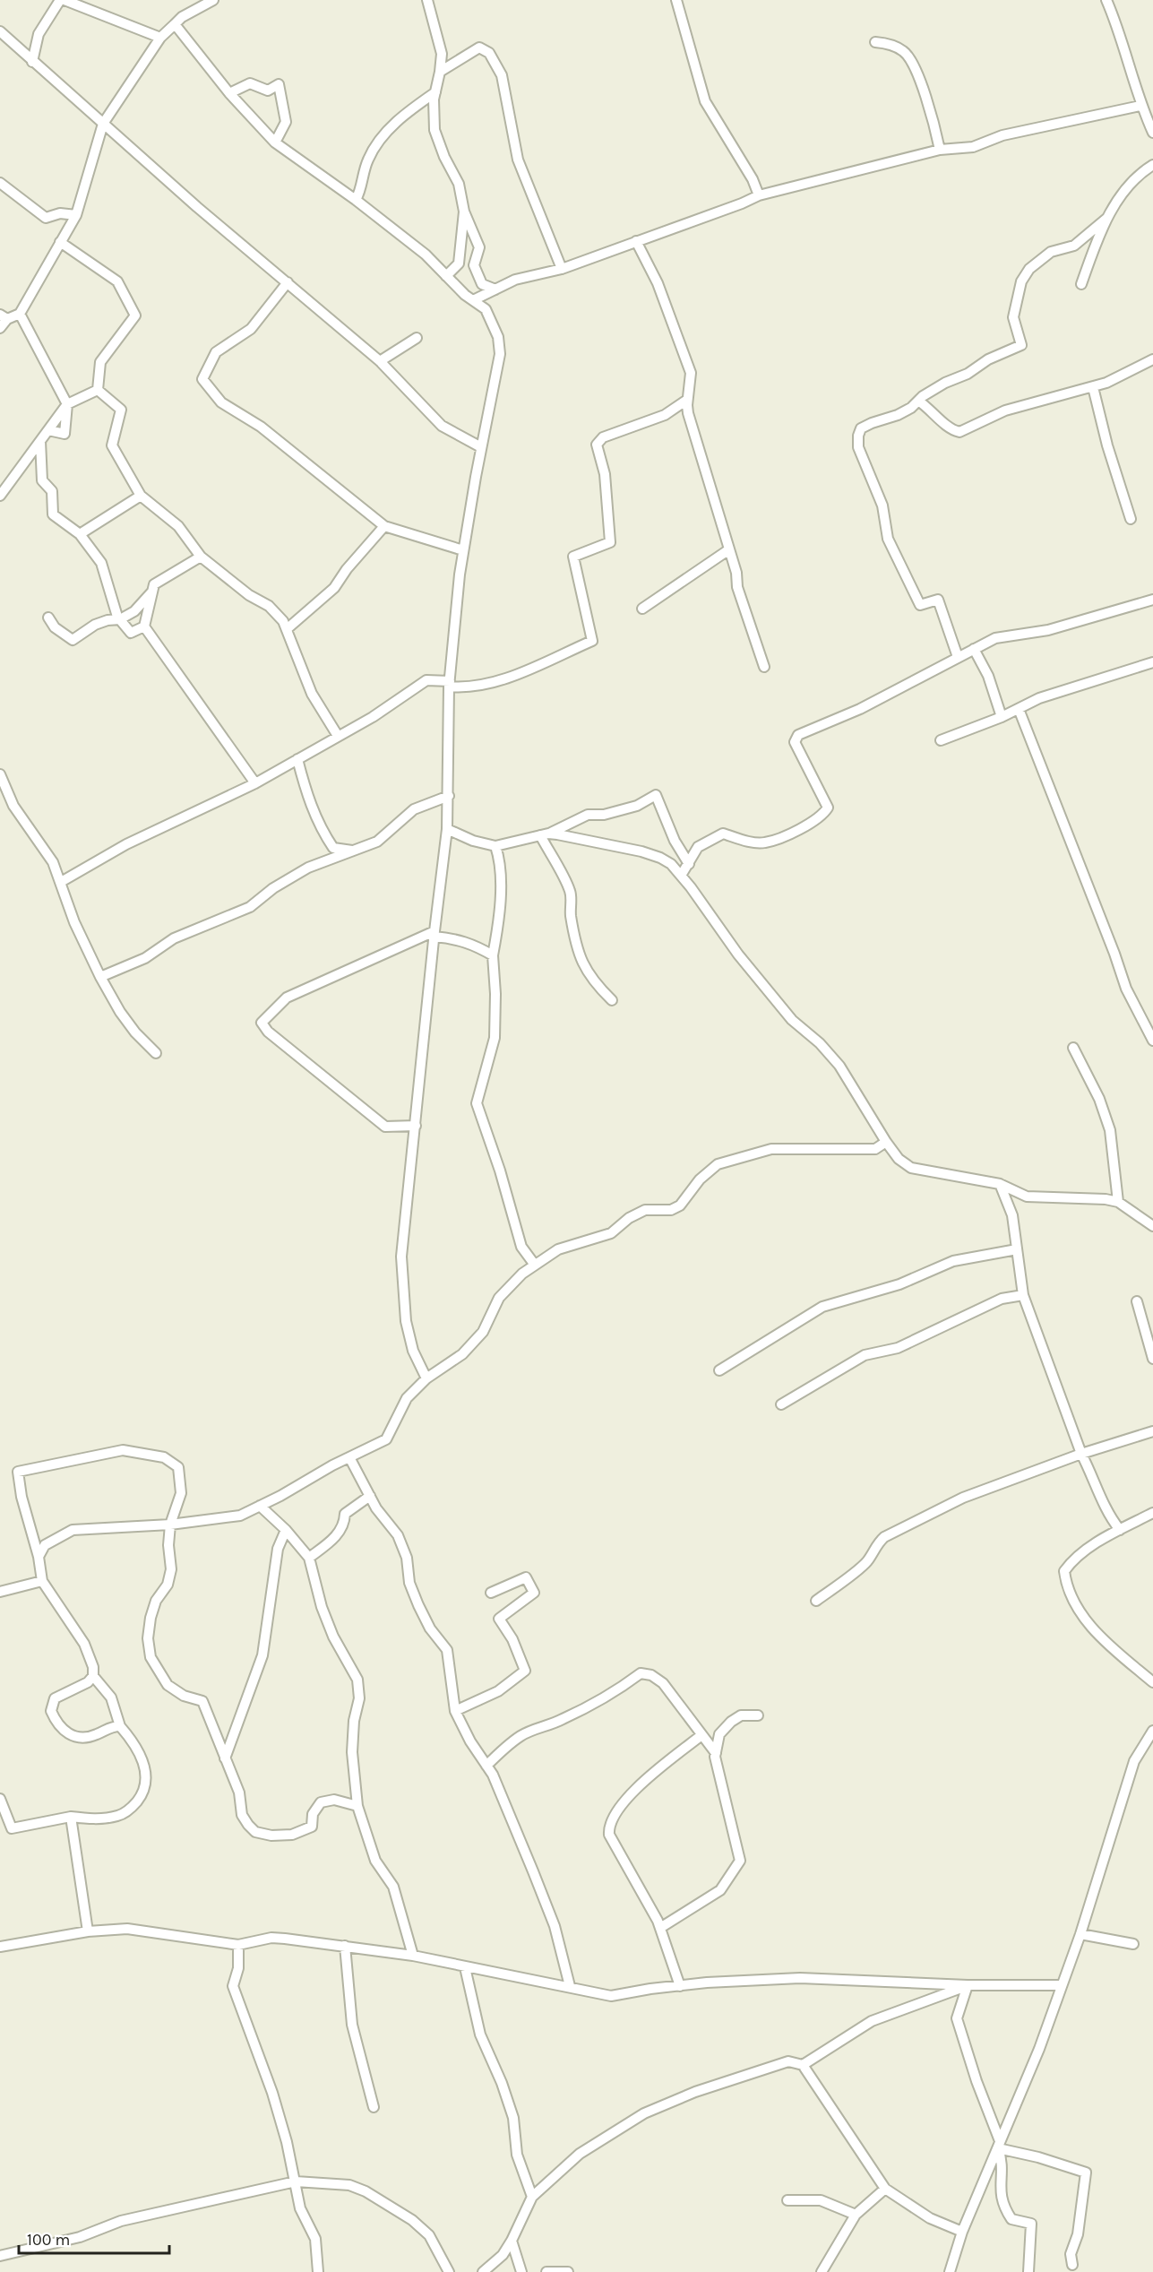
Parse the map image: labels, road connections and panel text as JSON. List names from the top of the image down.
{
  "scale_bar": "100 m"
}
